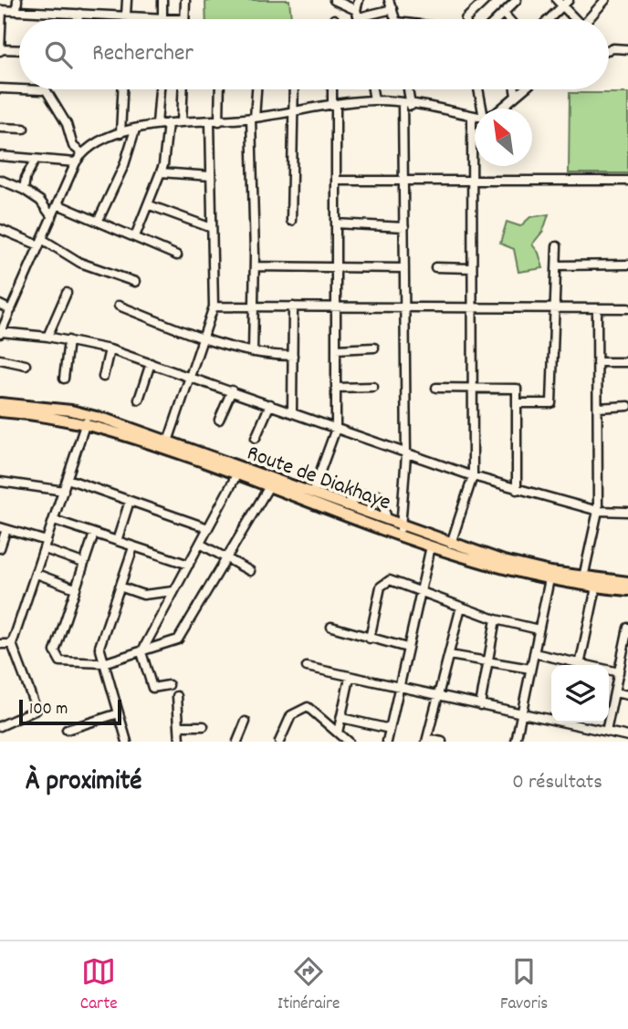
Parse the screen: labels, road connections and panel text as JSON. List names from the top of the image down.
{
  "streets": {
    "main road": ["Route de Diakhaye"]
  },
  "scale_bar": "100 m",
  "north": "top left",
  "page": {
    "search": "Rechercher",
    "scale": "100 m",
    "heading": ["À proximité", "0 résultats"],
    "nav": ["Carte", "Itinéraire", "Favoris"]
  }
}
